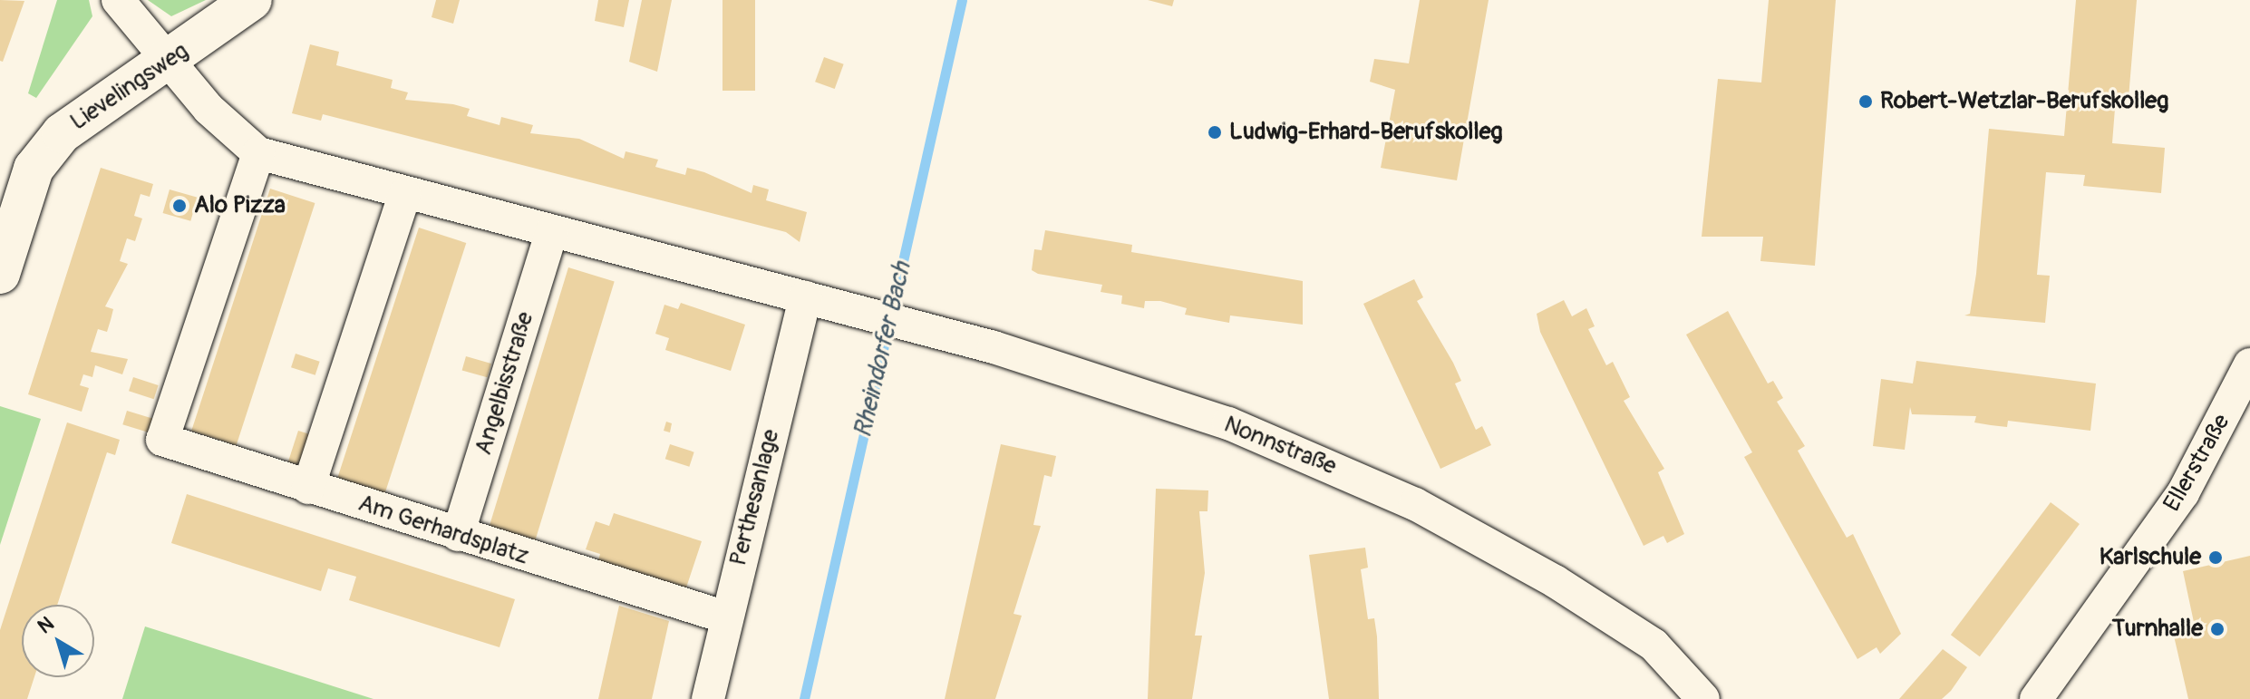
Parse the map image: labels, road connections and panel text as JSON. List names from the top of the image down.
{
  "streets": {
    "street": [
      "Lievelingsweg",
      "Angelbisstraße",
      "Nonnstraße",
      "Ellerstraße",
      "Perthesanlage",
      "Am Gerhardsplatz"
    ]
  },
  "crossings": [
    ["Angelbisstraße", "Am Gerhardsplatz"],
    ["Nonnstraße", "Perthesanlage"],
    ["Perthesanlage", "Am Gerhardsplatz"]
  ],
  "water": ["Rheindorfer Bach"],
  "places": [
    "Robert-Wetzlar-Berufskolleg",
    "Ludwig-Erhard-Berufskolleg",
    "Alo Pizza",
    "Karlschule",
    "Turnhalle"
  ],
  "north": "top left"
}
